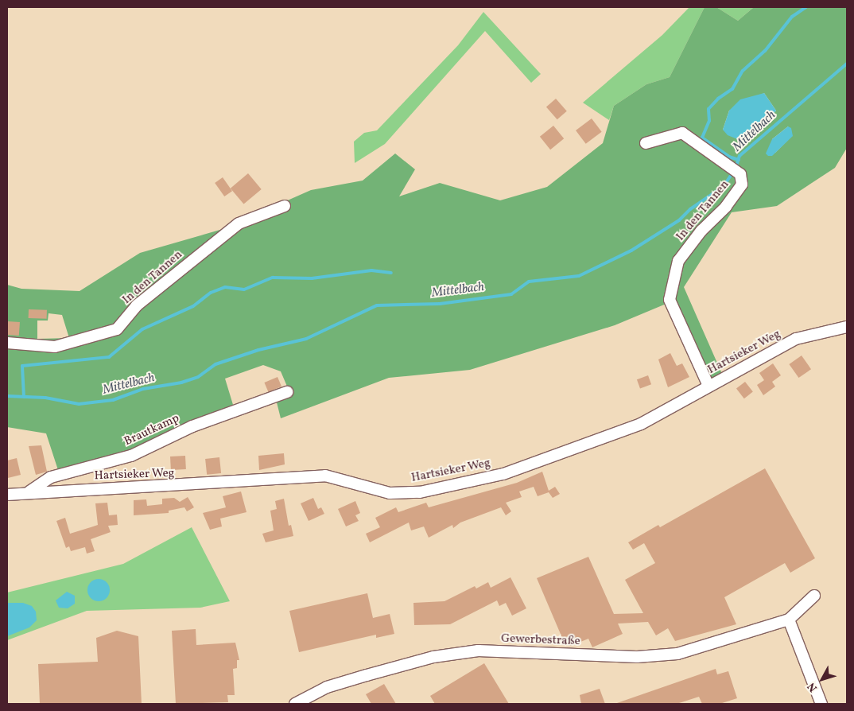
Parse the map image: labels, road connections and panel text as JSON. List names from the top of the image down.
{
  "streets": {
    "street": [
      "In den Tannen",
      "Hartsieker Weg",
      "Brautkamp",
      "Gewerbestraße"
    ]
  },
  "crossings": [
    ["In den Tannen", "Hartsieker Weg"],
    ["Hartsieker Weg", "Brautkamp"]
  ],
  "water": ["Mittelbach"],
  "north": "bottom left"
}
